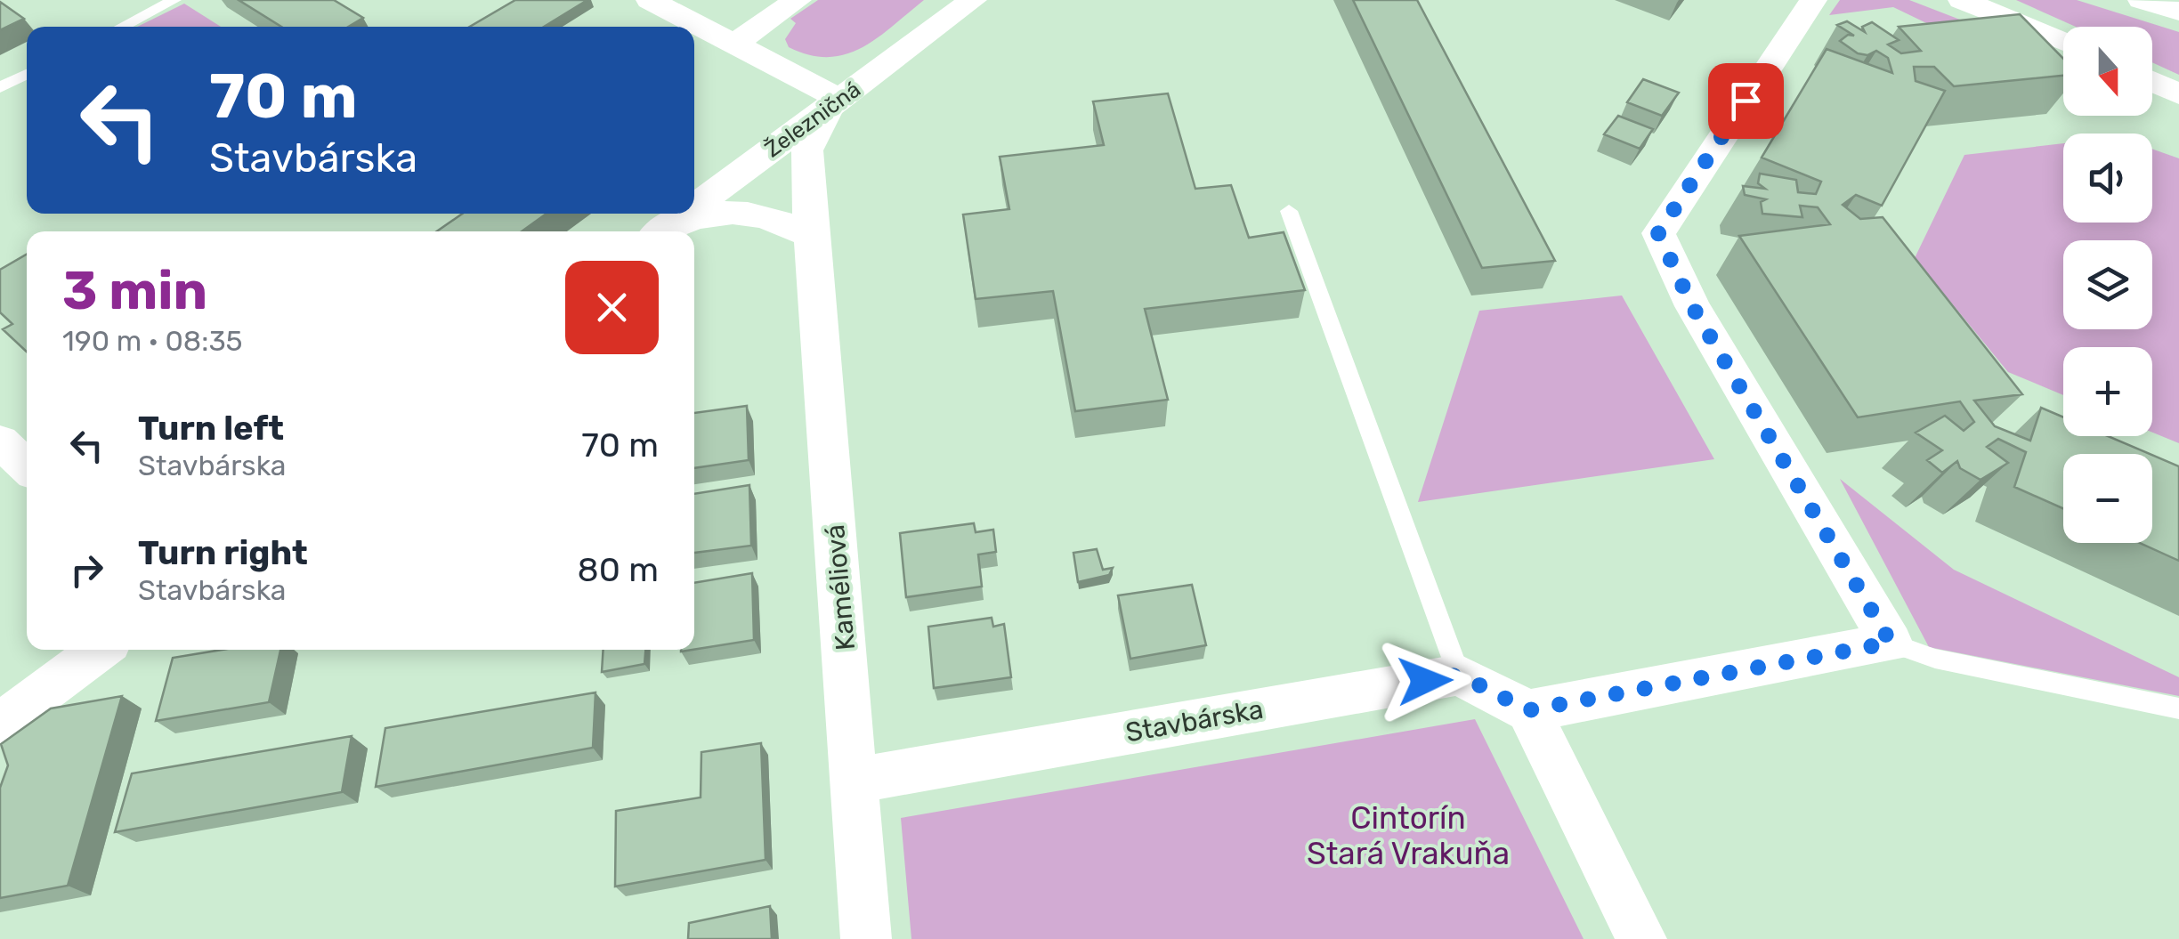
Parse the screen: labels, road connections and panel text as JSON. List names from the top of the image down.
{
  "streets": {
    "street": ["Železničná", "Kaméliová", "Stavbárska"]
  },
  "crossings": [
    ["Železničná", "Kaméliová"],
    ["Kaméliová", "Stavbárska"]
  ],
  "parks": ["Cintorín Stará Vrakuňa"],
  "north": "bottom",
  "page": {
    "map_buttons": ["+", "−"],
    "turn": ["70 m", "Stavbárska"],
    "heading": ["3 min", "190 m · 08:35"],
    "list": [
      {
        "name": "Turn left",
        "note": "Stavbárska",
        "value": "70 m"
      },
      {
        "name": "Turn right",
        "note": "Stavbárska",
        "value": "80 m"
      }
    ]
  }
}
